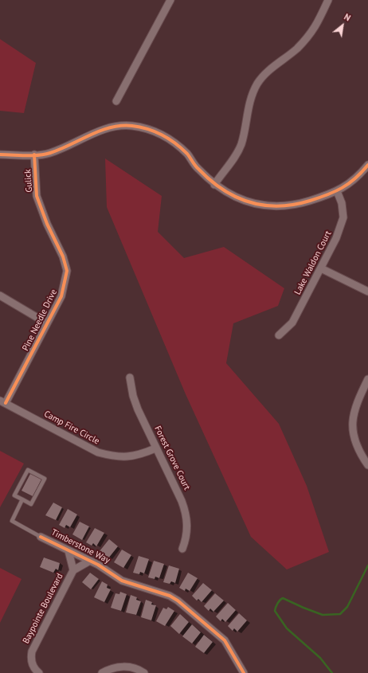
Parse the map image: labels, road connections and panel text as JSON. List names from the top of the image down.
{
  "streets": {
    "street": [
      "Gulick",
      "Lake Waldon Court",
      "Pine Needle Drive",
      "Camp Fire Circle",
      "Forest Grove Court",
      "Timberstone Way",
      "Baypointe Boulevard"
    ]
  },
  "crossings": [
    ["Gulick", "Pine Needle Drive"],
    ["Pine Needle Drive", "Camp Fire Circle"],
    ["Camp Fire Circle", "Forest Grove Court"],
    ["Timberstone Way", "Baypointe Boulevard"]
  ],
  "north": "top right"
}
